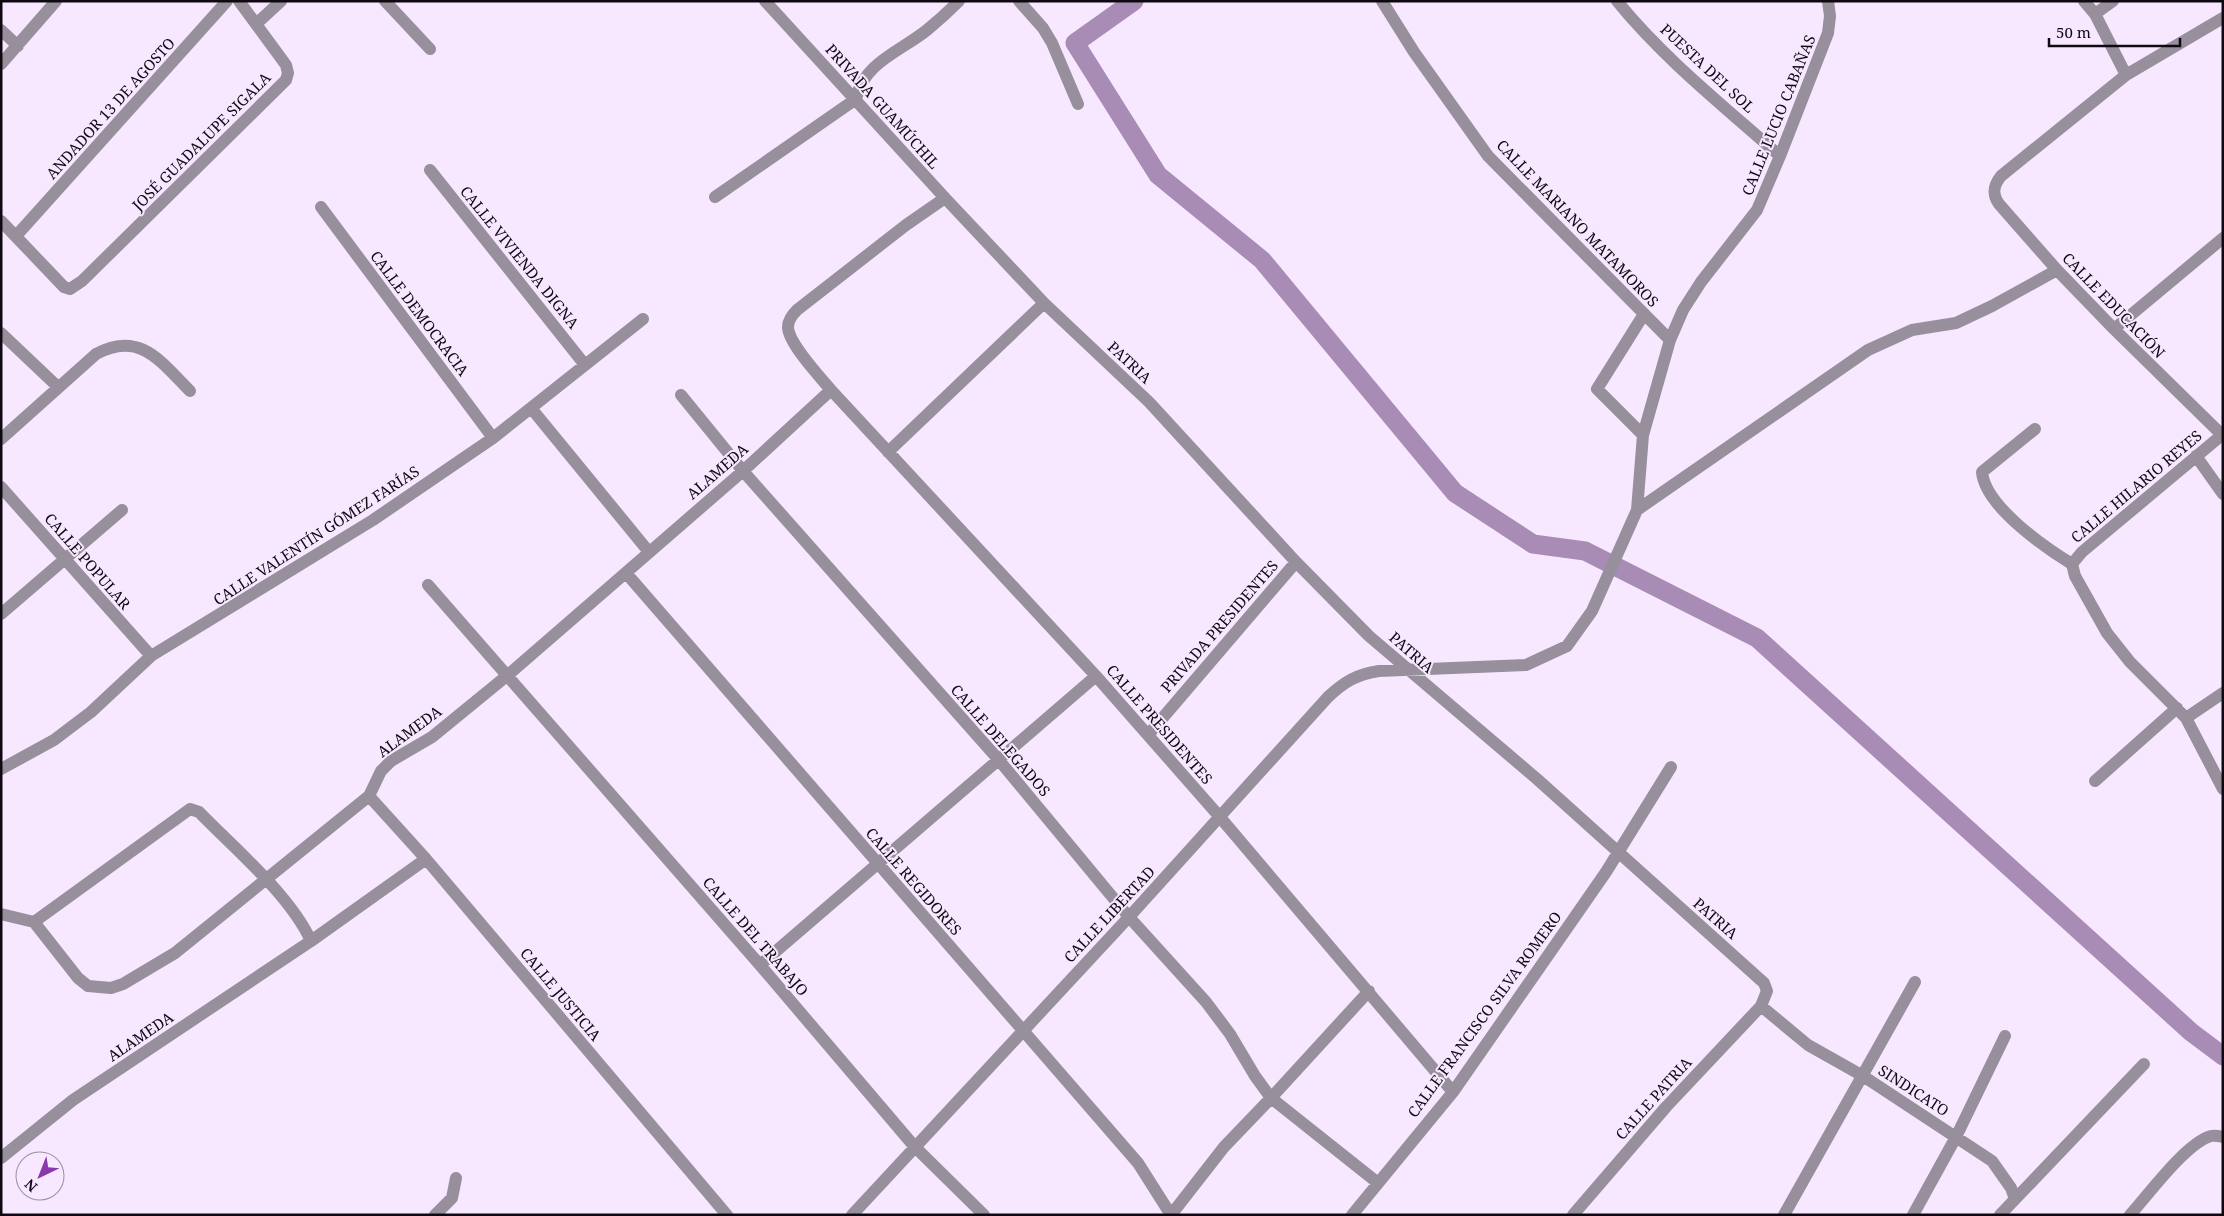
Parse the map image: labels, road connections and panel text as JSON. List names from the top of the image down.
{
  "streets": {
    "street": [
      "PUESTA DEL SOL",
      "PRIVADA GUAMÚCHIL",
      "ANDADOR 13 DE AGOSTO",
      "CALLE LUCIO CABAÑAS",
      "JOSÉ GUADALUPE SIGALA",
      "CALLE MARIANO MATAMOROS",
      "CALLE VIVIENDA DIGNA",
      "CALLE EDUCACIÓN",
      "CALLE DEMOCRACIA",
      "PATRIA",
      "ALAMEDA",
      "CALLE HILARIO REYES",
      "CALLE VALENTÍN GÓMEZ FARÍAS",
      "CALLE POPULAR",
      "PRIVADA PRESIDENTES",
      "CALLE PRESIDENTES",
      "CALLE DELEGADOS",
      "CALLE REGIDORES",
      "CALLE LIBERTAD",
      "CALLE DEL TRABAJO",
      "CALLE JUSTICIA",
      "CALLE FRANCISCO SILVA ROMERO",
      "SINDICATO",
      "CALLE PATRIA"
    ]
  },
  "crossings": [
    ["PUESTA DEL SOL", "CALLE LUCIO CABAÑAS"],
    ["PRIVADA GUAMÚCHIL", "PATRIA"],
    ["ANDADOR 13 DE AGOSTO", "JOSÉ GUADALUPE SIGALA"],
    ["CALLE LUCIO CABAÑAS", "CALLE MARIANO MATAMOROS"],
    ["CALLE LUCIO CABAÑAS", "CALLE LIBERTAD"],
    ["CALLE VIVIENDA DIGNA", "CALLE VALENTÍN GÓMEZ FARÍAS"],
    ["CALLE EDUCACIÓN", "CALLE HILARIO REYES"],
    ["CALLE DEMOCRACIA", "CALLE VALENTÍN GÓMEZ FARÍAS"],
    ["PATRIA", "PRIVADA PRESIDENTES"],
    ["PATRIA", "CALLE LIBERTAD"],
    ["PATRIA", "CALLE FRANCISCO SILVA ROMERO"],
    ["PATRIA", "CALLE PATRIA"],
    ["ALAMEDA", "CALLE PRESIDENTES"],
    ["ALAMEDA", "CALLE DELEGADOS"],
    ["ALAMEDA", "CALLE REGIDORES"],
    ["ALAMEDA", "CALLE DEL TRABAJO"],
    ["ALAMEDA", "CALLE JUSTICIA"],
    ["CALLE VALENTÍN GÓMEZ FARÍAS", "CALLE POPULAR"],
    ["PRIVADA PRESIDENTES", "CALLE PRESIDENTES"],
    ["CALLE PRESIDENTES", "CALLE LIBERTAD"],
    ["CALLE PRESIDENTES", "CALLE FRANCISCO SILVA ROMERO"],
    ["CALLE DELEGADOS", "CALLE LIBERTAD"],
    ["CALLE DELEGADOS", "CALLE FRANCISCO SILVA ROMERO"],
    ["CALLE REGIDORES", "CALLE LIBERTAD"],
    ["CALLE LIBERTAD", "CALLE DEL TRABAJO"]
  ],
  "scale_bar": "50 m",
  "north": "bottom left"
}
